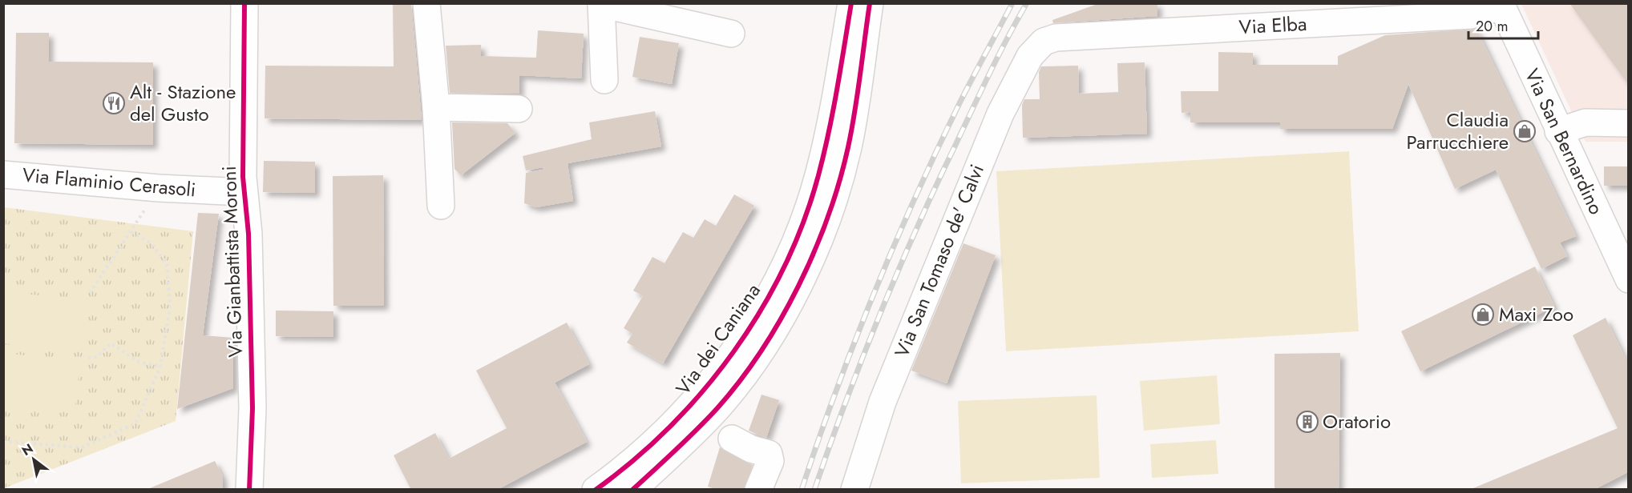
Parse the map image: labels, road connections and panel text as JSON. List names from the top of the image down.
{
  "streets": {
    "street": [
      "Via Elba",
      "Via San Bernardino",
      "Via Flaminio Cerasoli",
      "Via San Tomaso de' Calvi",
      "Via Gianbattista Moroni",
      "Via dei Caniana"
    ]
  },
  "crossings": [
    ["Via Elba", "Via San Bernardino"],
    ["Via Elba", "Via San Tomaso de' Calvi"],
    ["Via Flaminio Cerasoli", "Via Gianbattista Moroni"]
  ],
  "places": {
    "restaurant": ["Alt - Stazione del Gusto"],
    "shop": ["Claudia Parrucchiere", "Maxi Zoo"],
    "building": ["Oratorio"]
  },
  "scale_bar": "20 m",
  "north": "top left"
}
